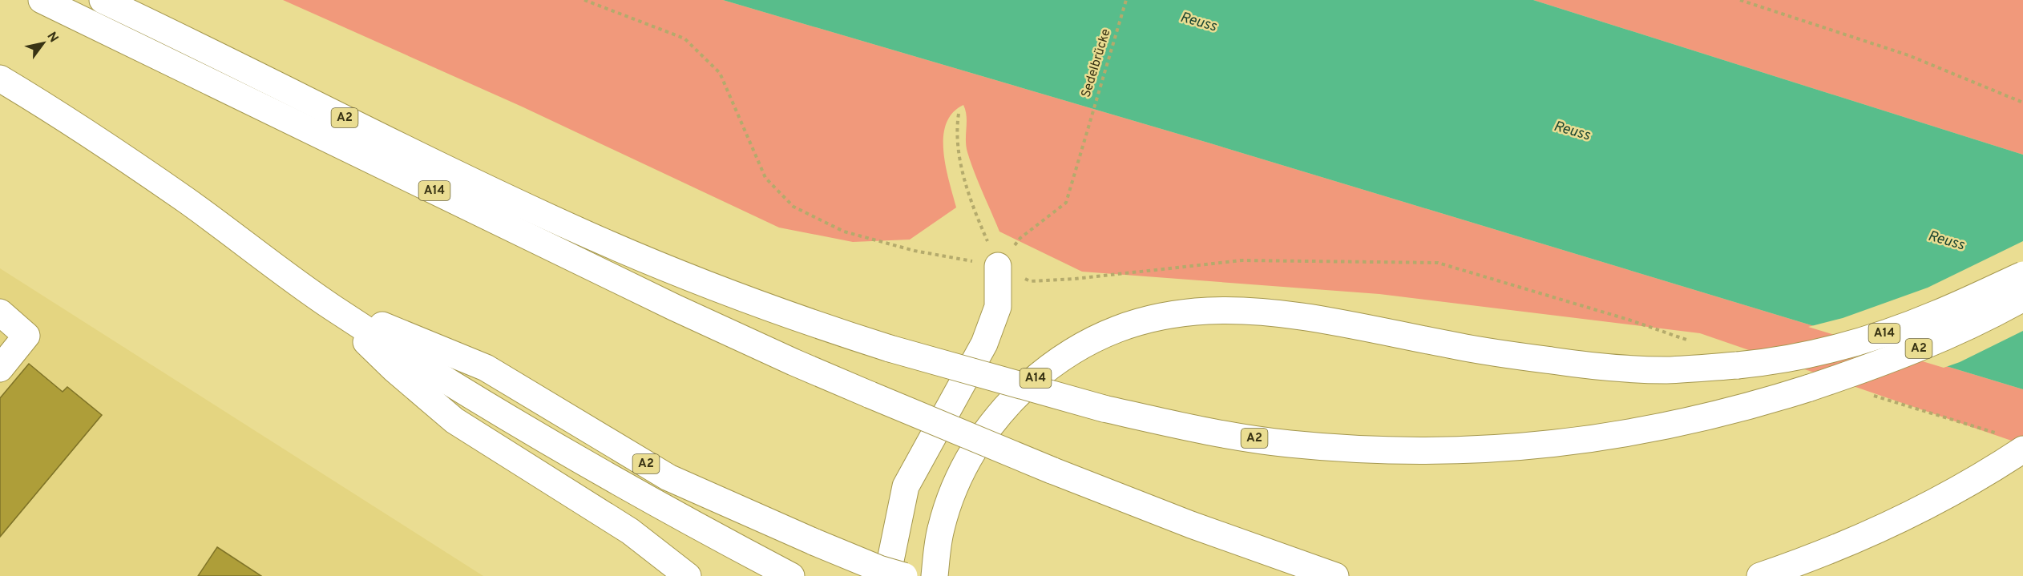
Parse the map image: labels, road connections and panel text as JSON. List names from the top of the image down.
{
  "streets": {
    "main road": ["A2", "A14"],
    "path": ["Sedelbrücke"]
  },
  "water": ["Reuss"],
  "north": "top right"
}
